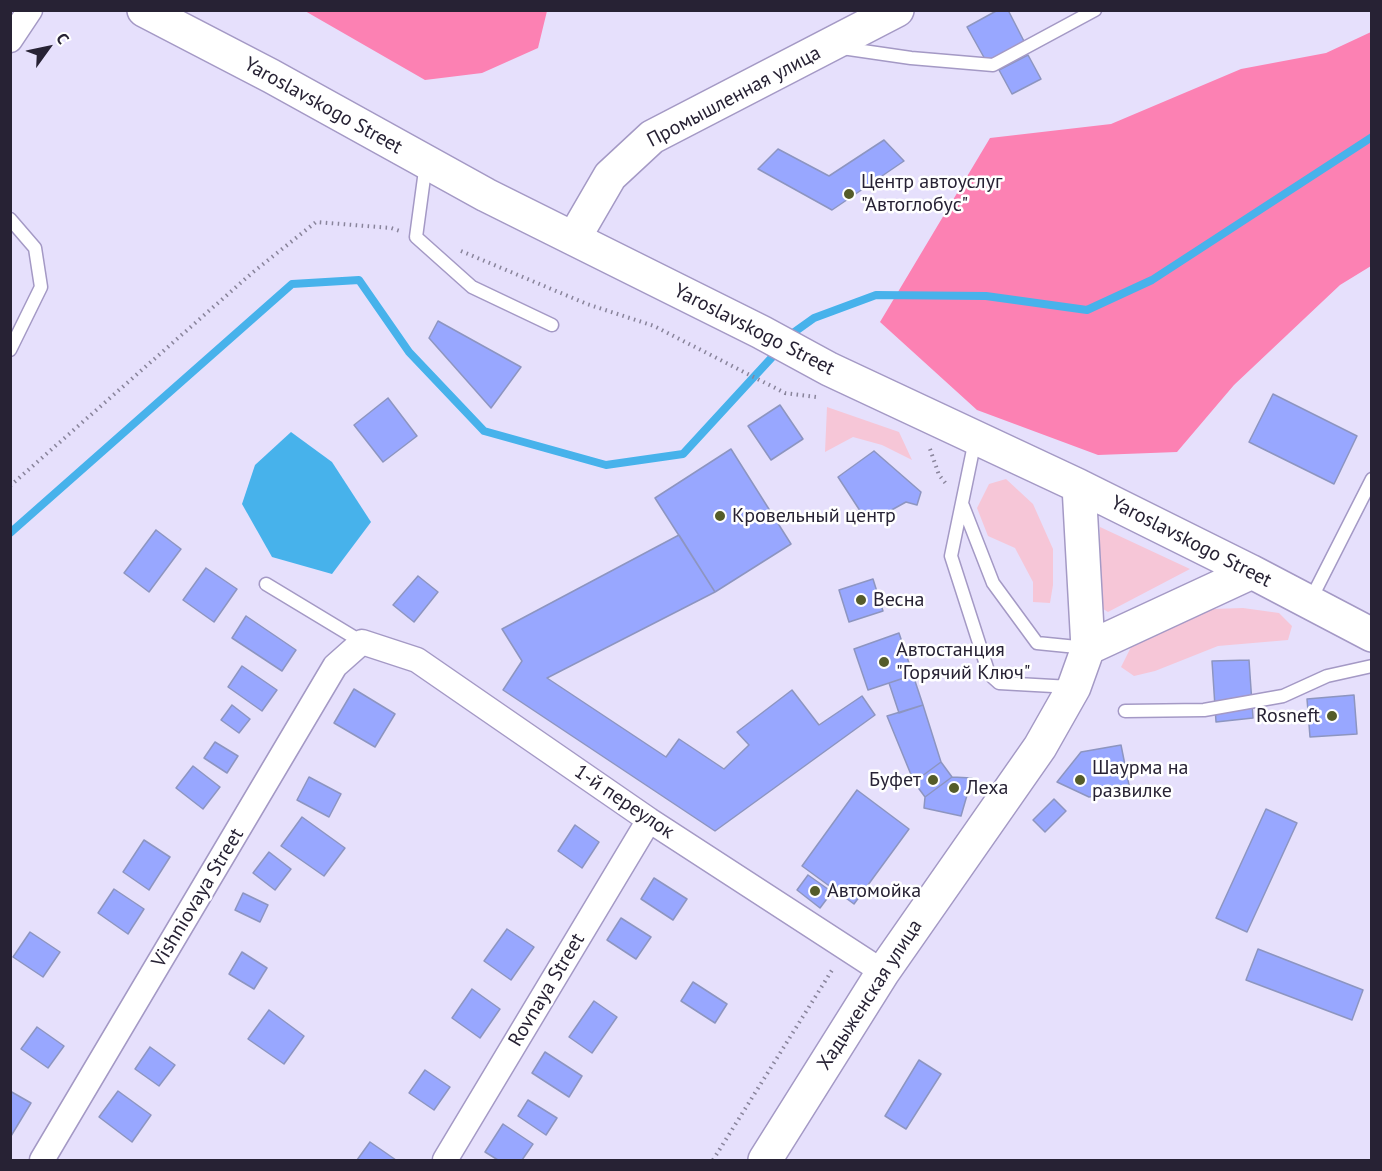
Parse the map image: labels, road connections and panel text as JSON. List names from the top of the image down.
{
  "streets": {
    "main road": ["Промышленная улица", "Yaroslavskogo Street", "Хадыженская улица"],
    "street": ["1-й переулок", "Vishniovaya Street", "Rovnaya Street"]
  },
  "crossings": [
    ["Промышленная улица", "Yaroslavskogo Street"],
    ["Yaroslavskogo Street", "Хадыженская улица"],
    ["1-й переулок", "Vishniovaya Street"],
    ["1-й переулок", "Rovnaya Street"],
    ["1-й переулок", "Хадыженская улица"]
  ],
  "places": [
    "Центр автоуслуг \"Автоглобус\"",
    "Кровельный центр",
    "Весна",
    "Автостанция \"Горячий Ключ\"",
    "Rosneft",
    "Буфет",
    "Шаурма на развилке",
    "Леха",
    "Автомойка"
  ],
  "north": "top right"
}
